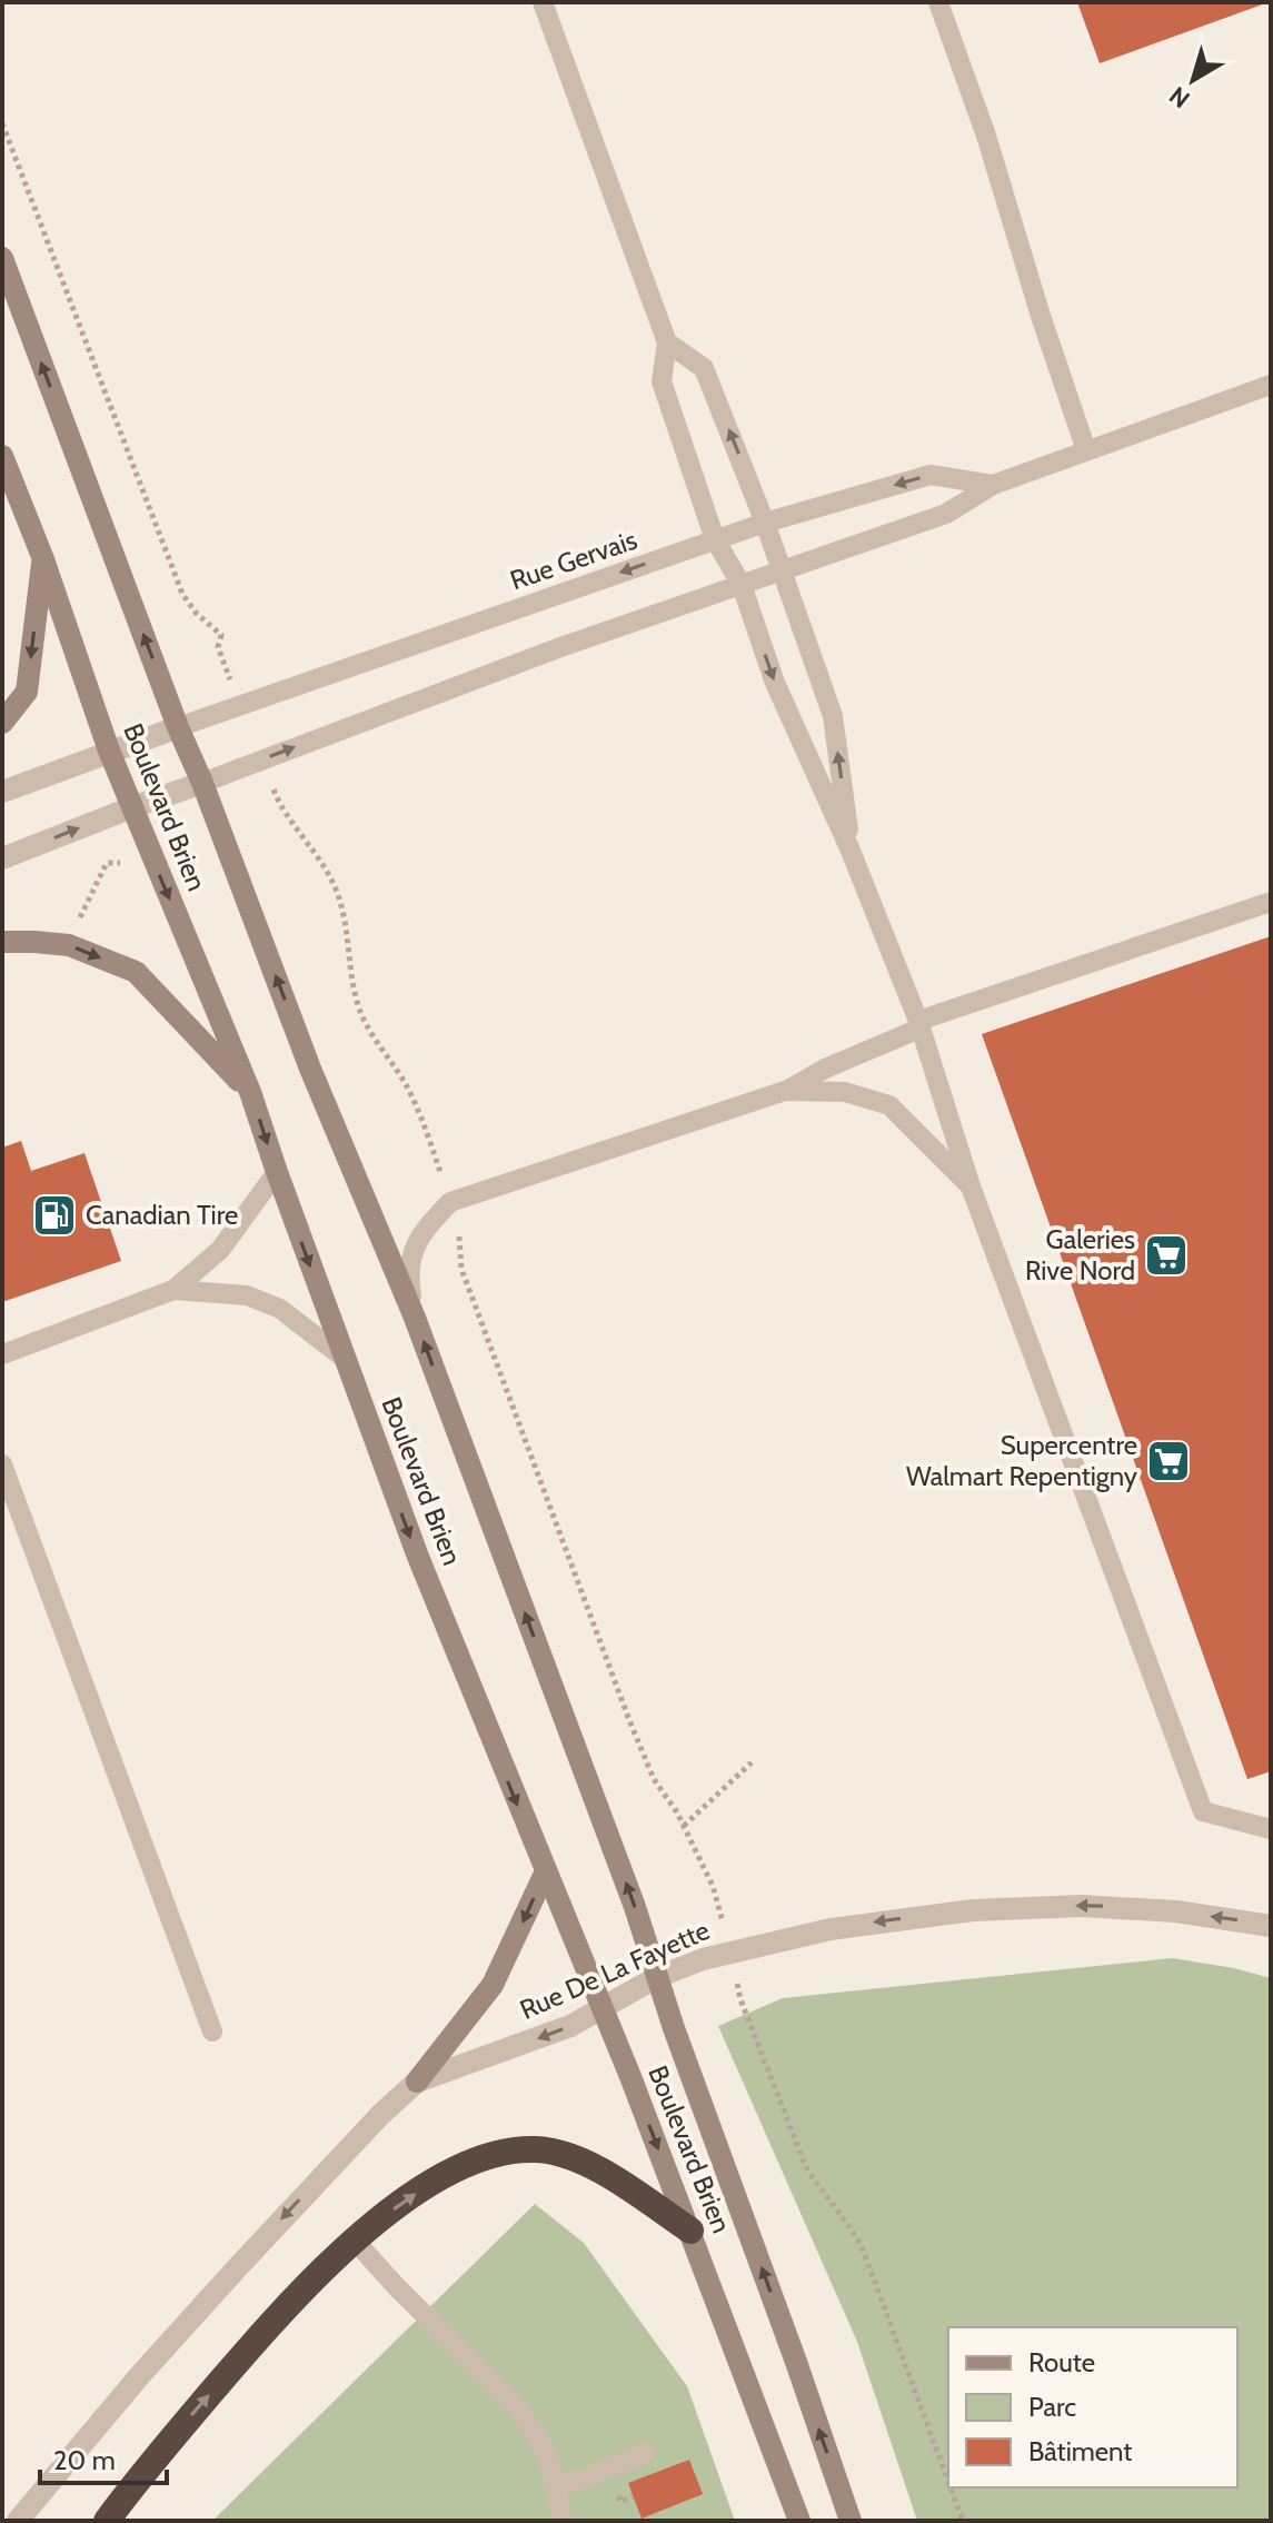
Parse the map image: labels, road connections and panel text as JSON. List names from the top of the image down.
{
  "streets": {
    "main road": ["Boulevard Brien"],
    "street": ["Rue De La Fayette"],
    "lane": ["Rue Gervais"]
  },
  "crossings": [
    ["Rue Gervais", "Boulevard Brien"],
    ["Boulevard Brien", "Rue De La Fayette"]
  ],
  "one_way": ["Rue De La Fayette"],
  "places": {
    "fuel station": ["Canadian Tire"],
    "supermarket": ["Galeries Rive Nord", "Supercentre Walmart Repentigny"]
  },
  "legend": ["Route", "Parc", "Bâtiment"],
  "scale_bar": "20 m",
  "north": "bottom left"
}
